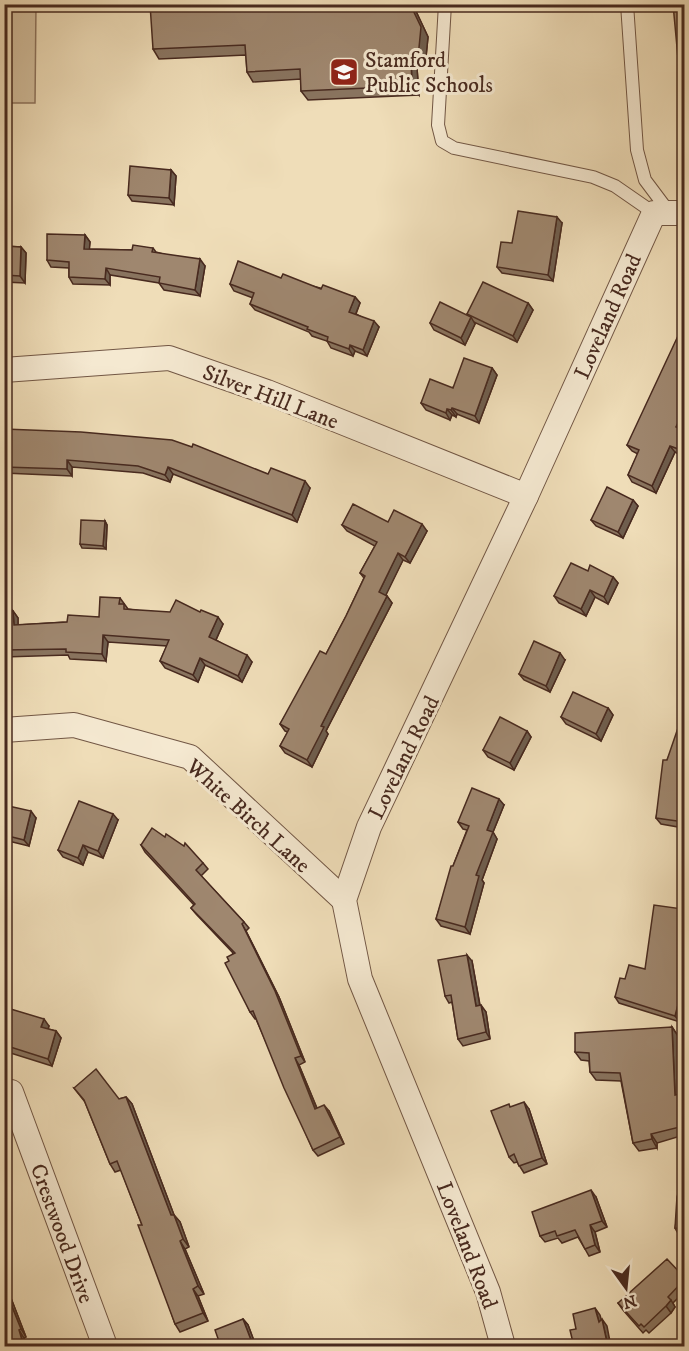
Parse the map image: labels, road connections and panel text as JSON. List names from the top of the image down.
{
  "streets": {
    "street": [
      "Loveland Road",
      "Silver Hill Lane",
      "White Birch Lane",
      "Crestwood Drive"
    ]
  },
  "crossings": [
    ["Loveland Road", "Silver Hill Lane"],
    ["Loveland Road", "White Birch Lane"]
  ],
  "places": {
    "school or university": ["Stamford Public Schools"]
  },
  "north": "bottom"
}
